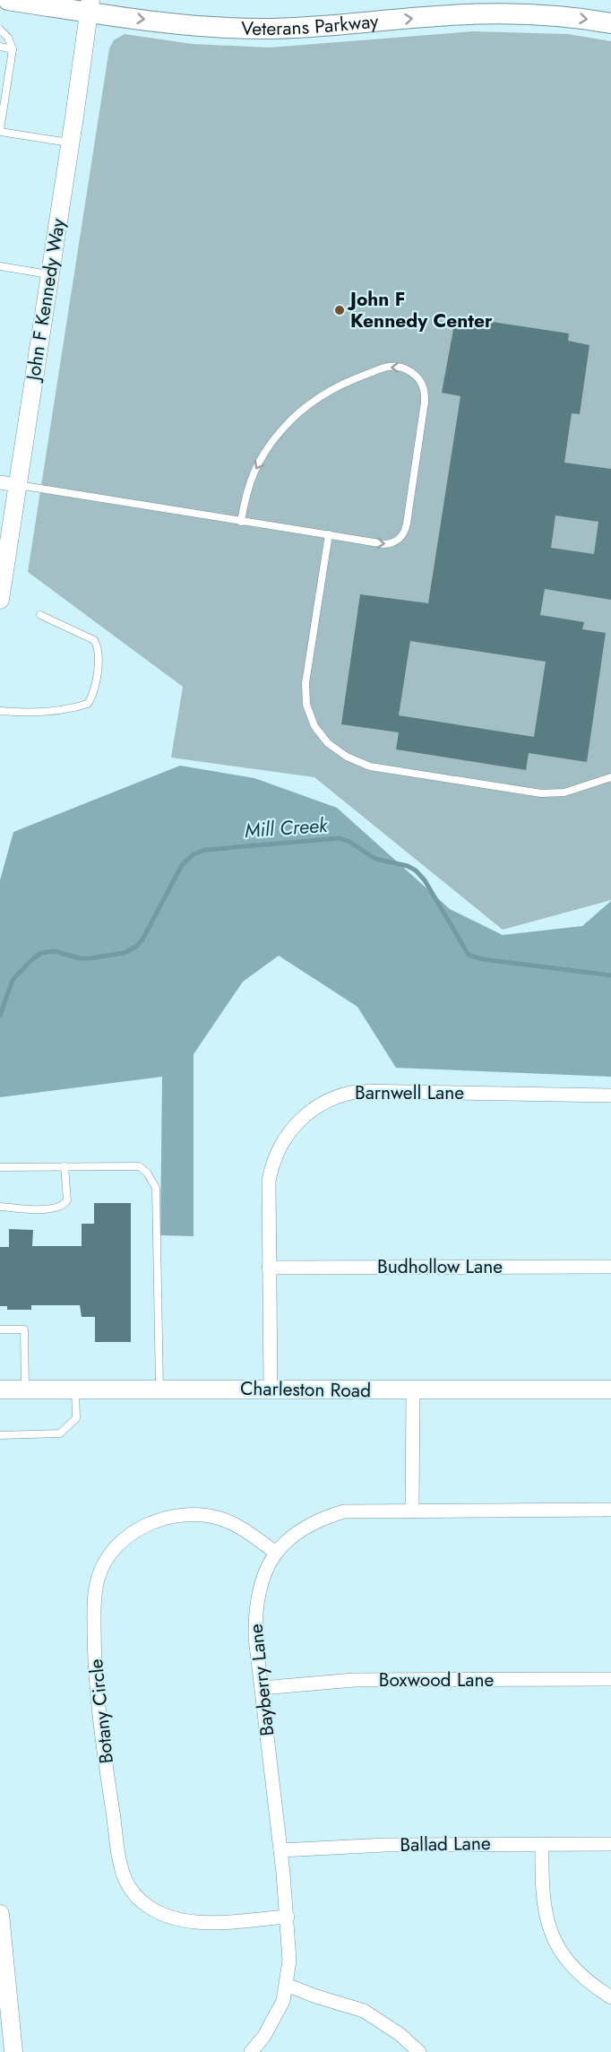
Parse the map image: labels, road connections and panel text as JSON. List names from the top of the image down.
{
  "streets": {
    "main road": ["Veterans Parkway"],
    "street": [
      "John F Kennedy Way",
      "Barnwell Lane",
      "Budhollow Lane",
      "Charleston Road",
      "Bayberry Lane",
      "Boxwood Lane",
      "Botany Circle",
      "Ballad Lane"
    ]
  },
  "crossings": [
    ["Veterans Parkway", "John F Kennedy Way"],
    ["Barnwell Lane", "Budhollow Lane"],
    ["Barnwell Lane", "Charleston Road"],
    ["Bayberry Lane", "Boxwood Lane"],
    ["Bayberry Lane", "Botany Circle"],
    ["Bayberry Lane", "Ballad Lane"]
  ],
  "one_way": ["Veterans Parkway"],
  "water": ["Mill Creek"],
  "places": ["John F Kennedy Center"]
}
